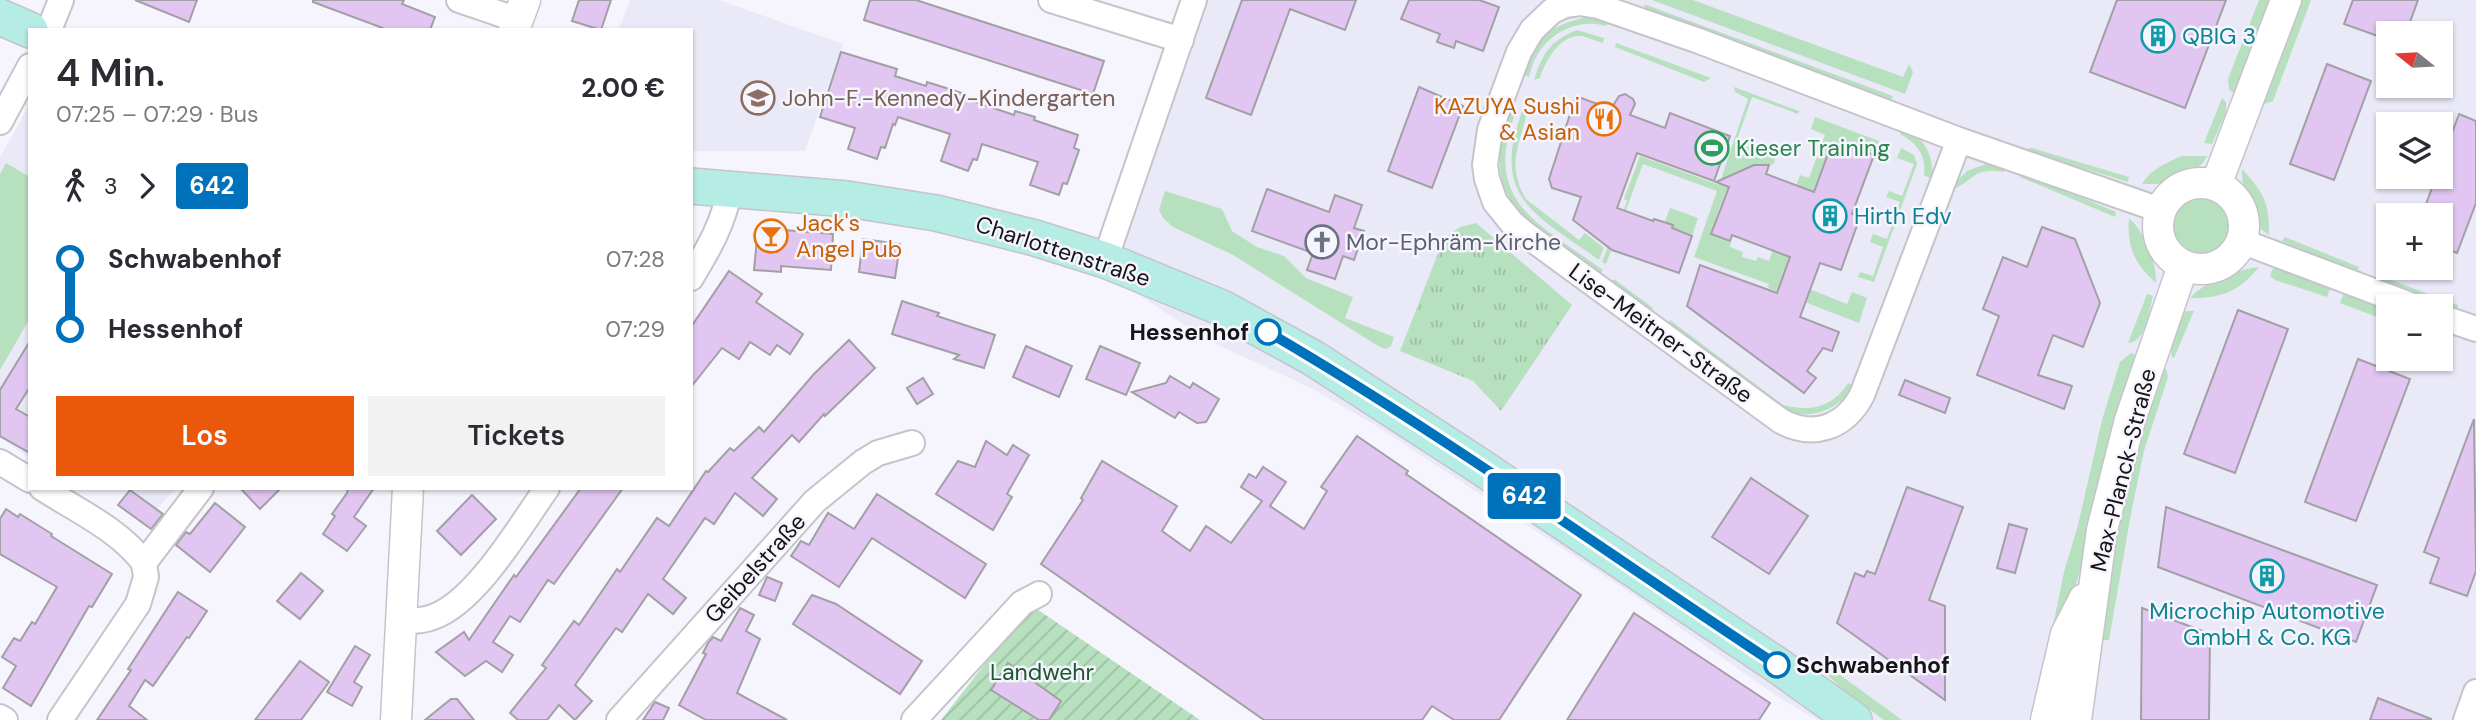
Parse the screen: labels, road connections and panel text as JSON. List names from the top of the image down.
{
  "streets": {
    "main road": ["Charlottenstraße"],
    "street": ["Lise-Meitner-Straße", "Max-Planck-Straße", "Geibelstraße"]
  },
  "crossings": [
    ["Lise-Meitner-Straße", "Max-Planck-Straße"]
  ],
  "parks": ["Landwehr"],
  "places": {
    "building": ["QBIG 3", "Hirth Edv", "Microchip Automotive GmbH & Co. KG"],
    "school or university": ["John-F.-Kennedy-Kindergarten"],
    "restaurant": ["KAZUYA Sushi & Asian"],
    "sports": ["Kieser Training"],
    "bar": ["Jack's Angel Pub"],
    "church": ["Mor-Ephräm-Kirche"],
    "other": ["Hessenhof", "Schwabenhof"]
  },
  "lines": ["bus line 642"],
  "north": "left",
  "page": {
    "on_map": "642",
    "map_buttons": ["+", "−"],
    "heading": ["4 Min.", "07:25 – 07:29 · Bus", "2.00 €"],
    "legs": ["3", "642"],
    "list": [
      {
        "name": "Schwabenhof",
        "value": "07:28"
      },
      {
        "name": "Hessenhof",
        "value": "07:29"
      }
    ],
    "buttons": ["Los", "Tickets"]
  }
}
